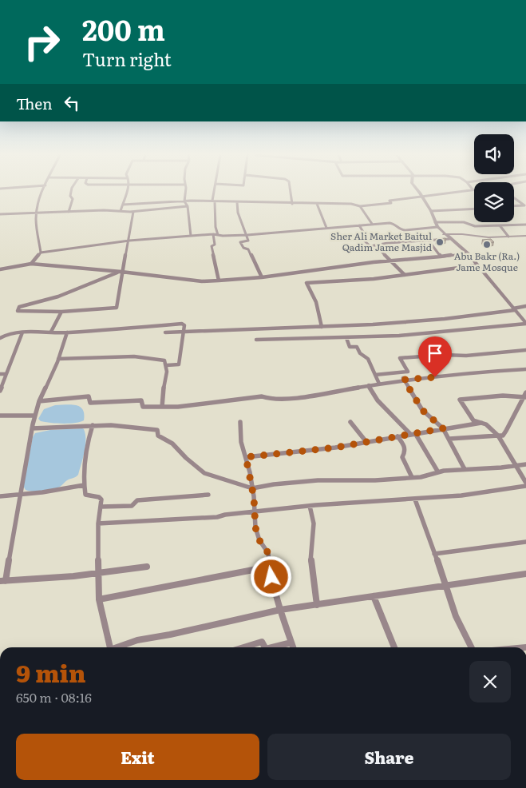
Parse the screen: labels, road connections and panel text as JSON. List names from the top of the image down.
{
  "places": ["Sher Ali Market Baitul Qadim Jame Masjid", "Abu Bakr (Ra.) Jame Mosque"],
  "page": {
    "turn": ["200 m", "Turn right"],
    "then": "Then",
    "heading": ["9 min", "650 m · 08:16"],
    "buttons": ["Exit", "Share"]
  }
}
